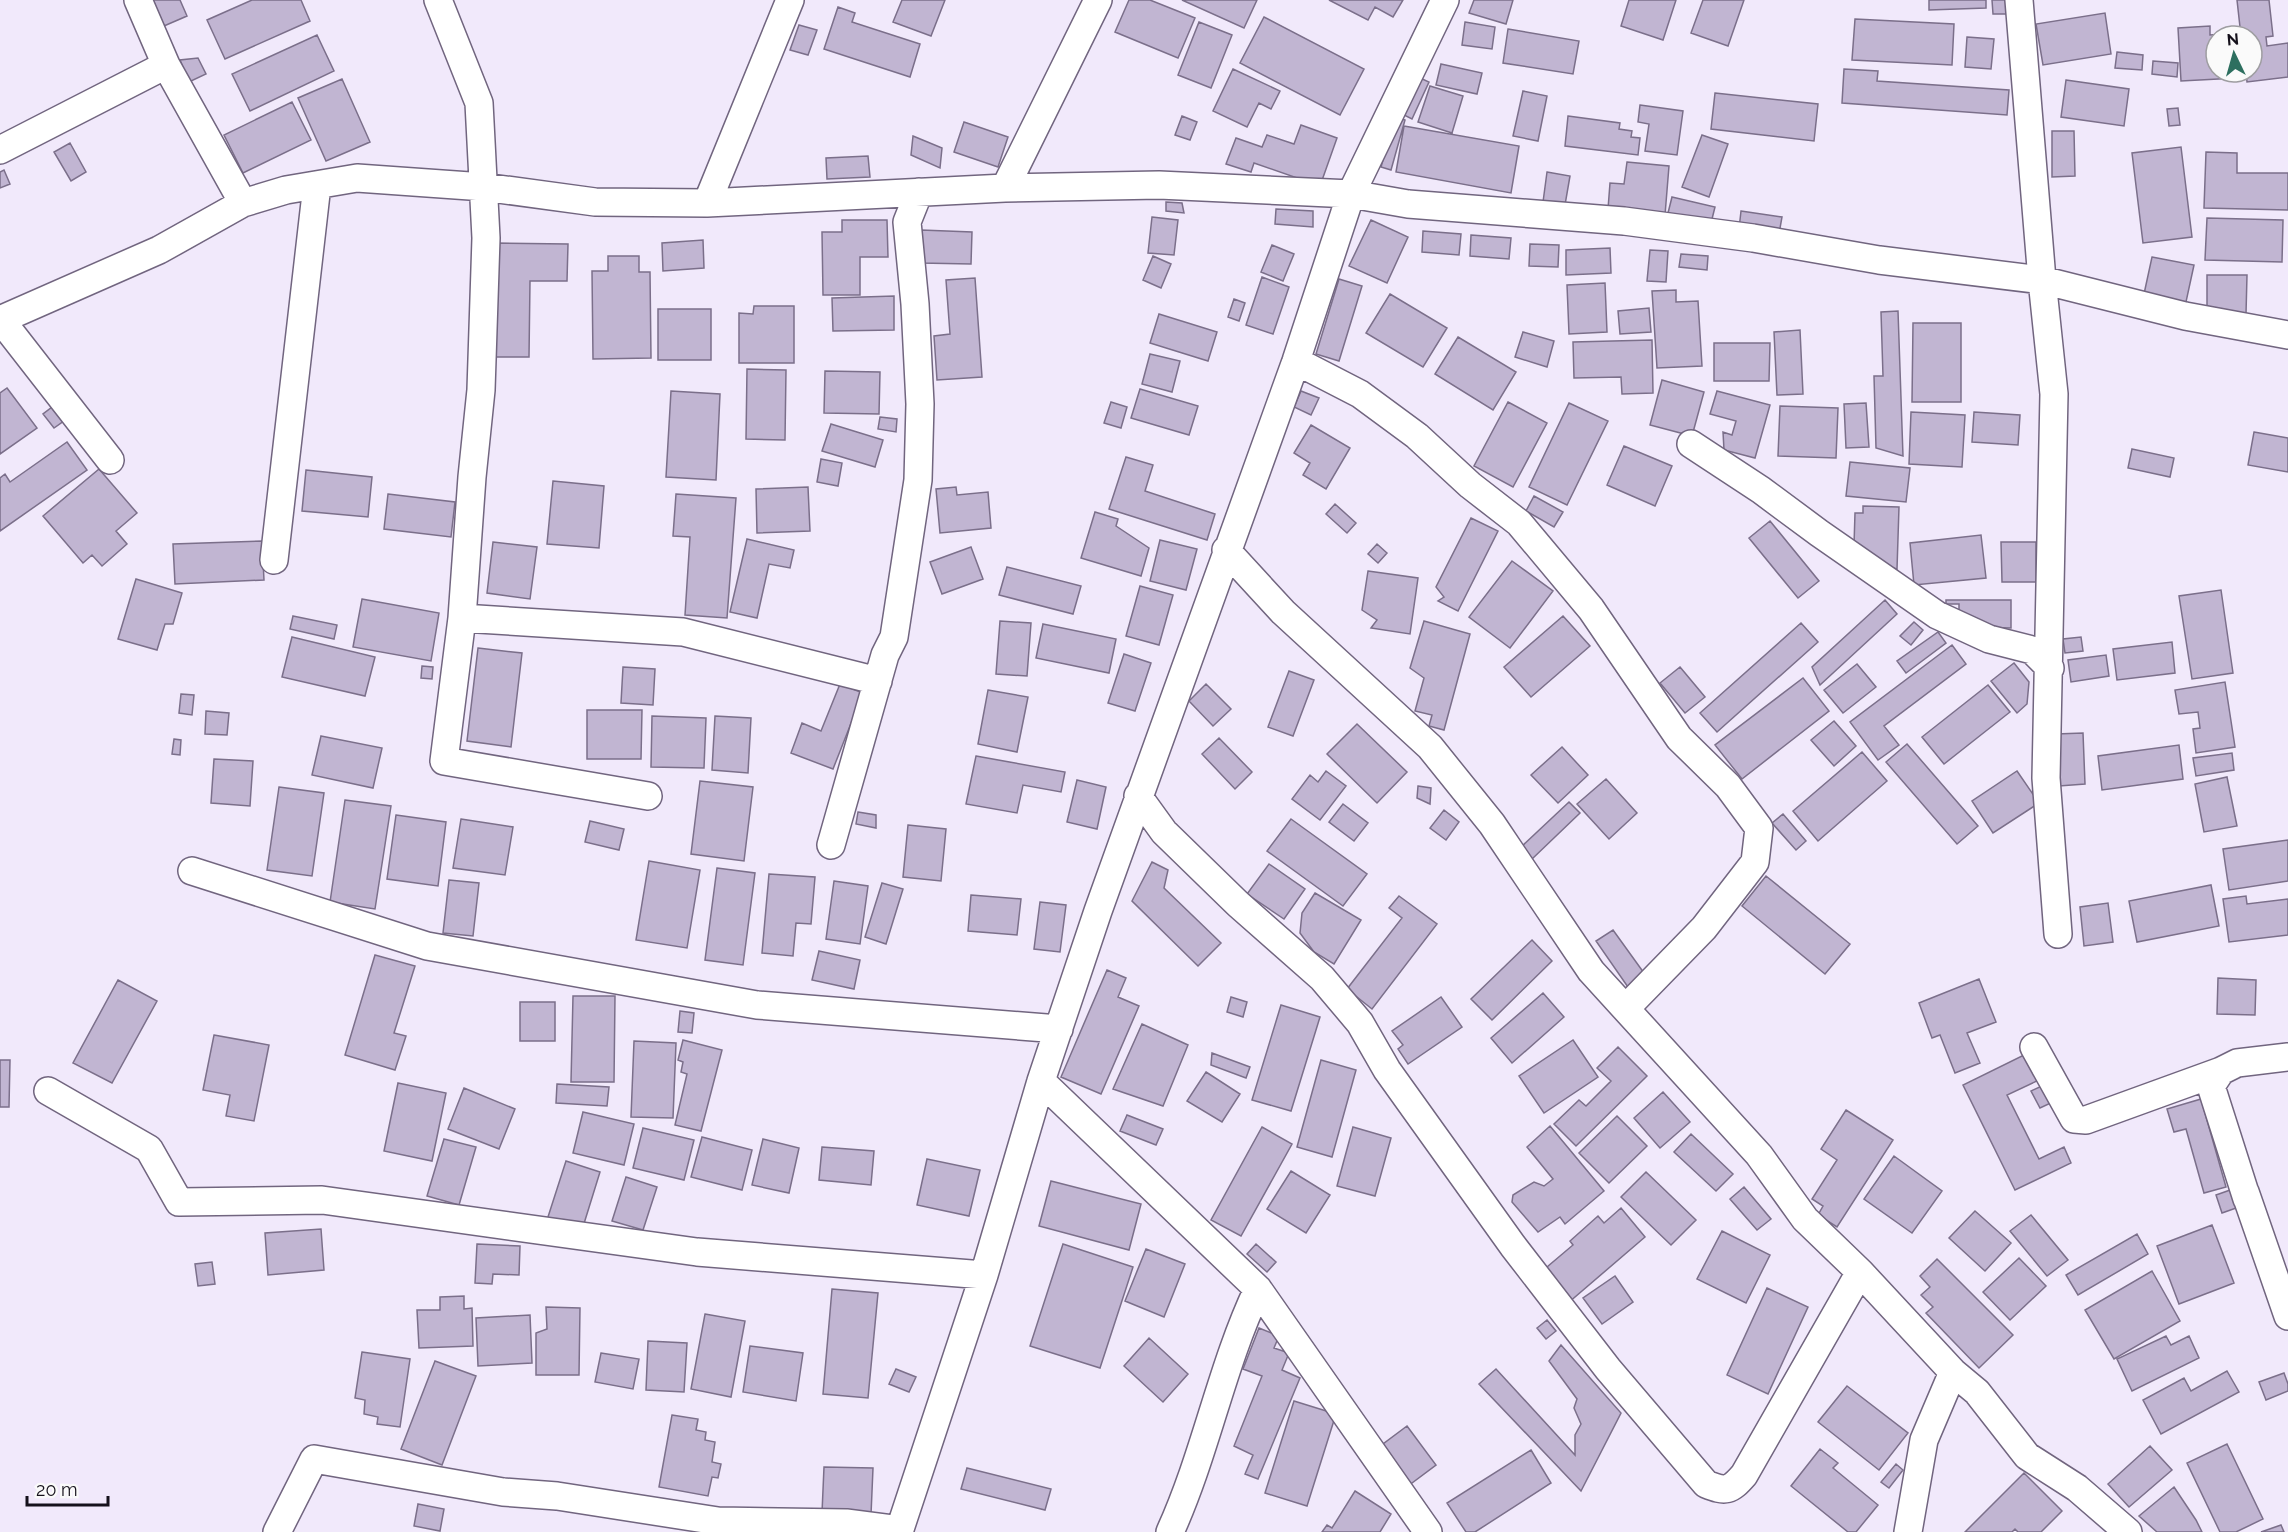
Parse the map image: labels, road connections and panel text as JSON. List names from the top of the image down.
{
  "scale_bar": "20 m",
  "north": "top"
}
